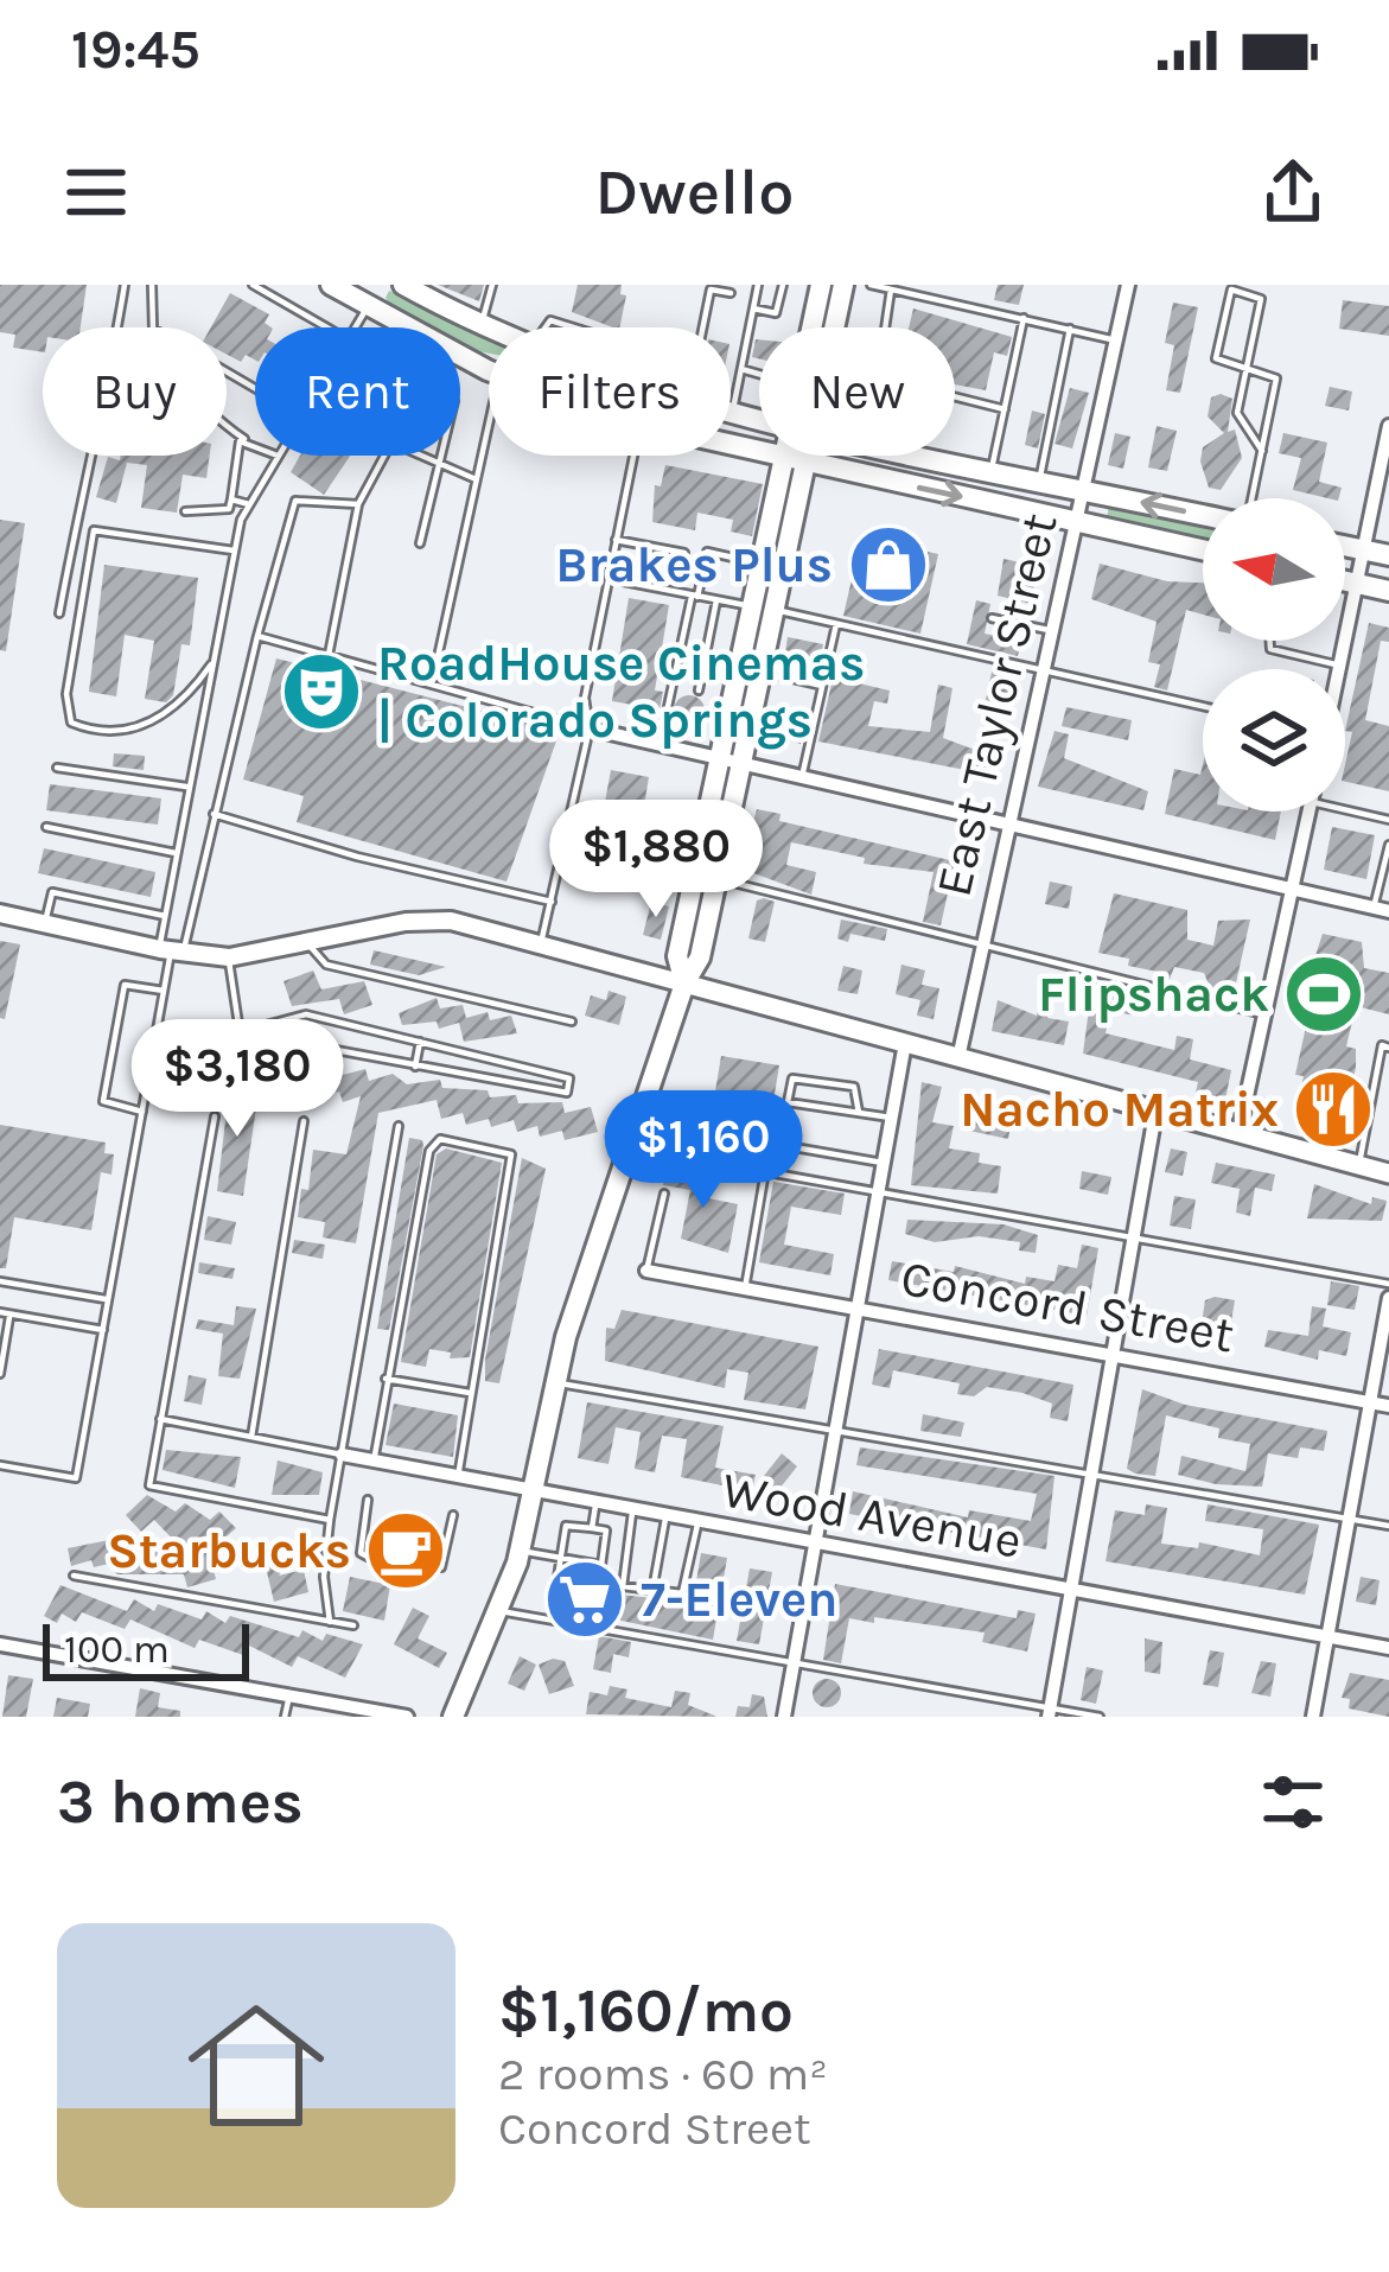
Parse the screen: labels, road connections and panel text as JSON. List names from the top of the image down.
{
  "streets": {
    "street": ["East Taylor Street", "Concord Street", "Wood Avenue"]
  },
  "places": {
    "shop": ["Brakes Plus"],
    "theatre": ["RoadHouse Cinemas | Colorado Springs"],
    "sports": ["Flipshack"],
    "restaurant": ["Nacho Matrix"],
    "cafe": ["Starbucks"],
    "supermarket": ["7-Eleven"]
  },
  "scale_bar": "100 m",
  "north": "left",
  "page": {
    "status": "19:45",
    "header": "Dwello",
    "chip": [
      "Buy",
      "Rent",
      "Filters",
      "New"
    ],
    "price": ["$1,880", "$3,180", "$1,160"],
    "scale": "100 m",
    "heading": "3 homes",
    "list": [
      {
        "name": "$1,160/mo",
        "note": "2 rooms · 60 m² · Concord Street"
      }
    ]
  }
}
